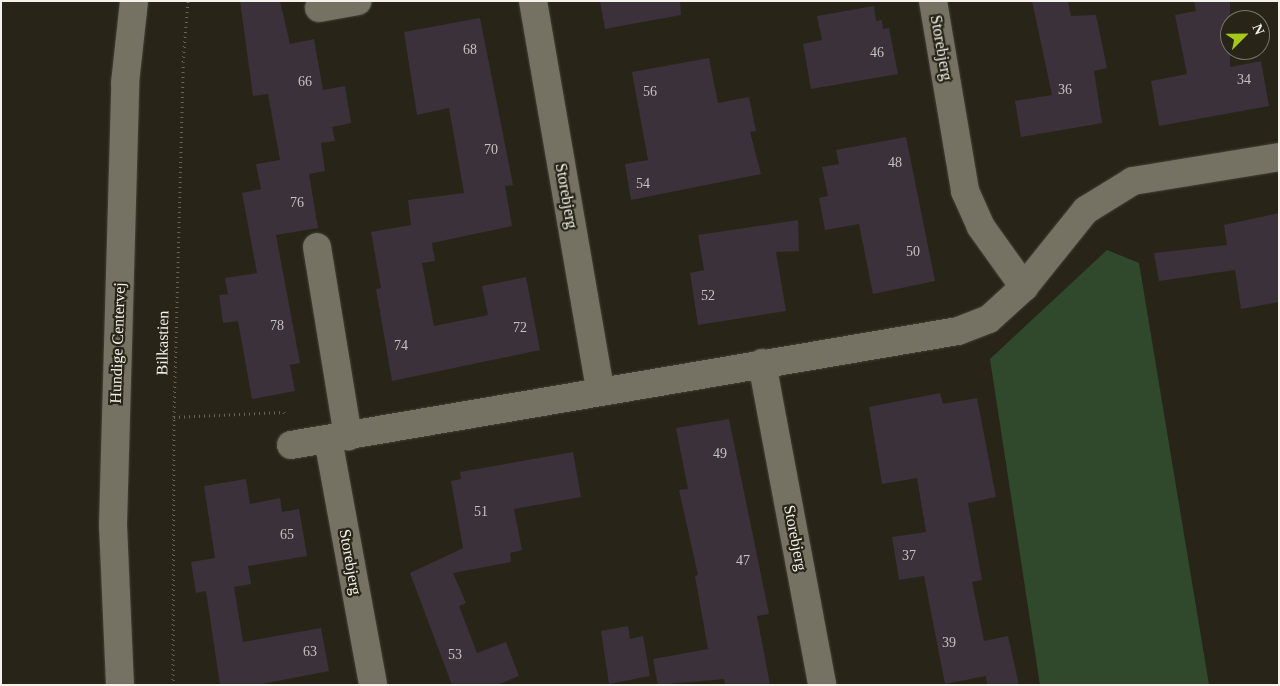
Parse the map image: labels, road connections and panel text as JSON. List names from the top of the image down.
{
  "streets": {
    "street": ["Storebjerg", "Hundige Centervej"],
    "path": ["Bilkastien"]
  },
  "house_numbers": [
    "68",
    "46",
    "34",
    "66",
    "36",
    "56",
    "70",
    "48",
    "54",
    "76",
    "50",
    "52",
    "78",
    "72",
    "74",
    "49",
    "51",
    "65",
    "37",
    "47",
    "39",
    "63",
    "53"
  ],
  "north": "top right"
}
